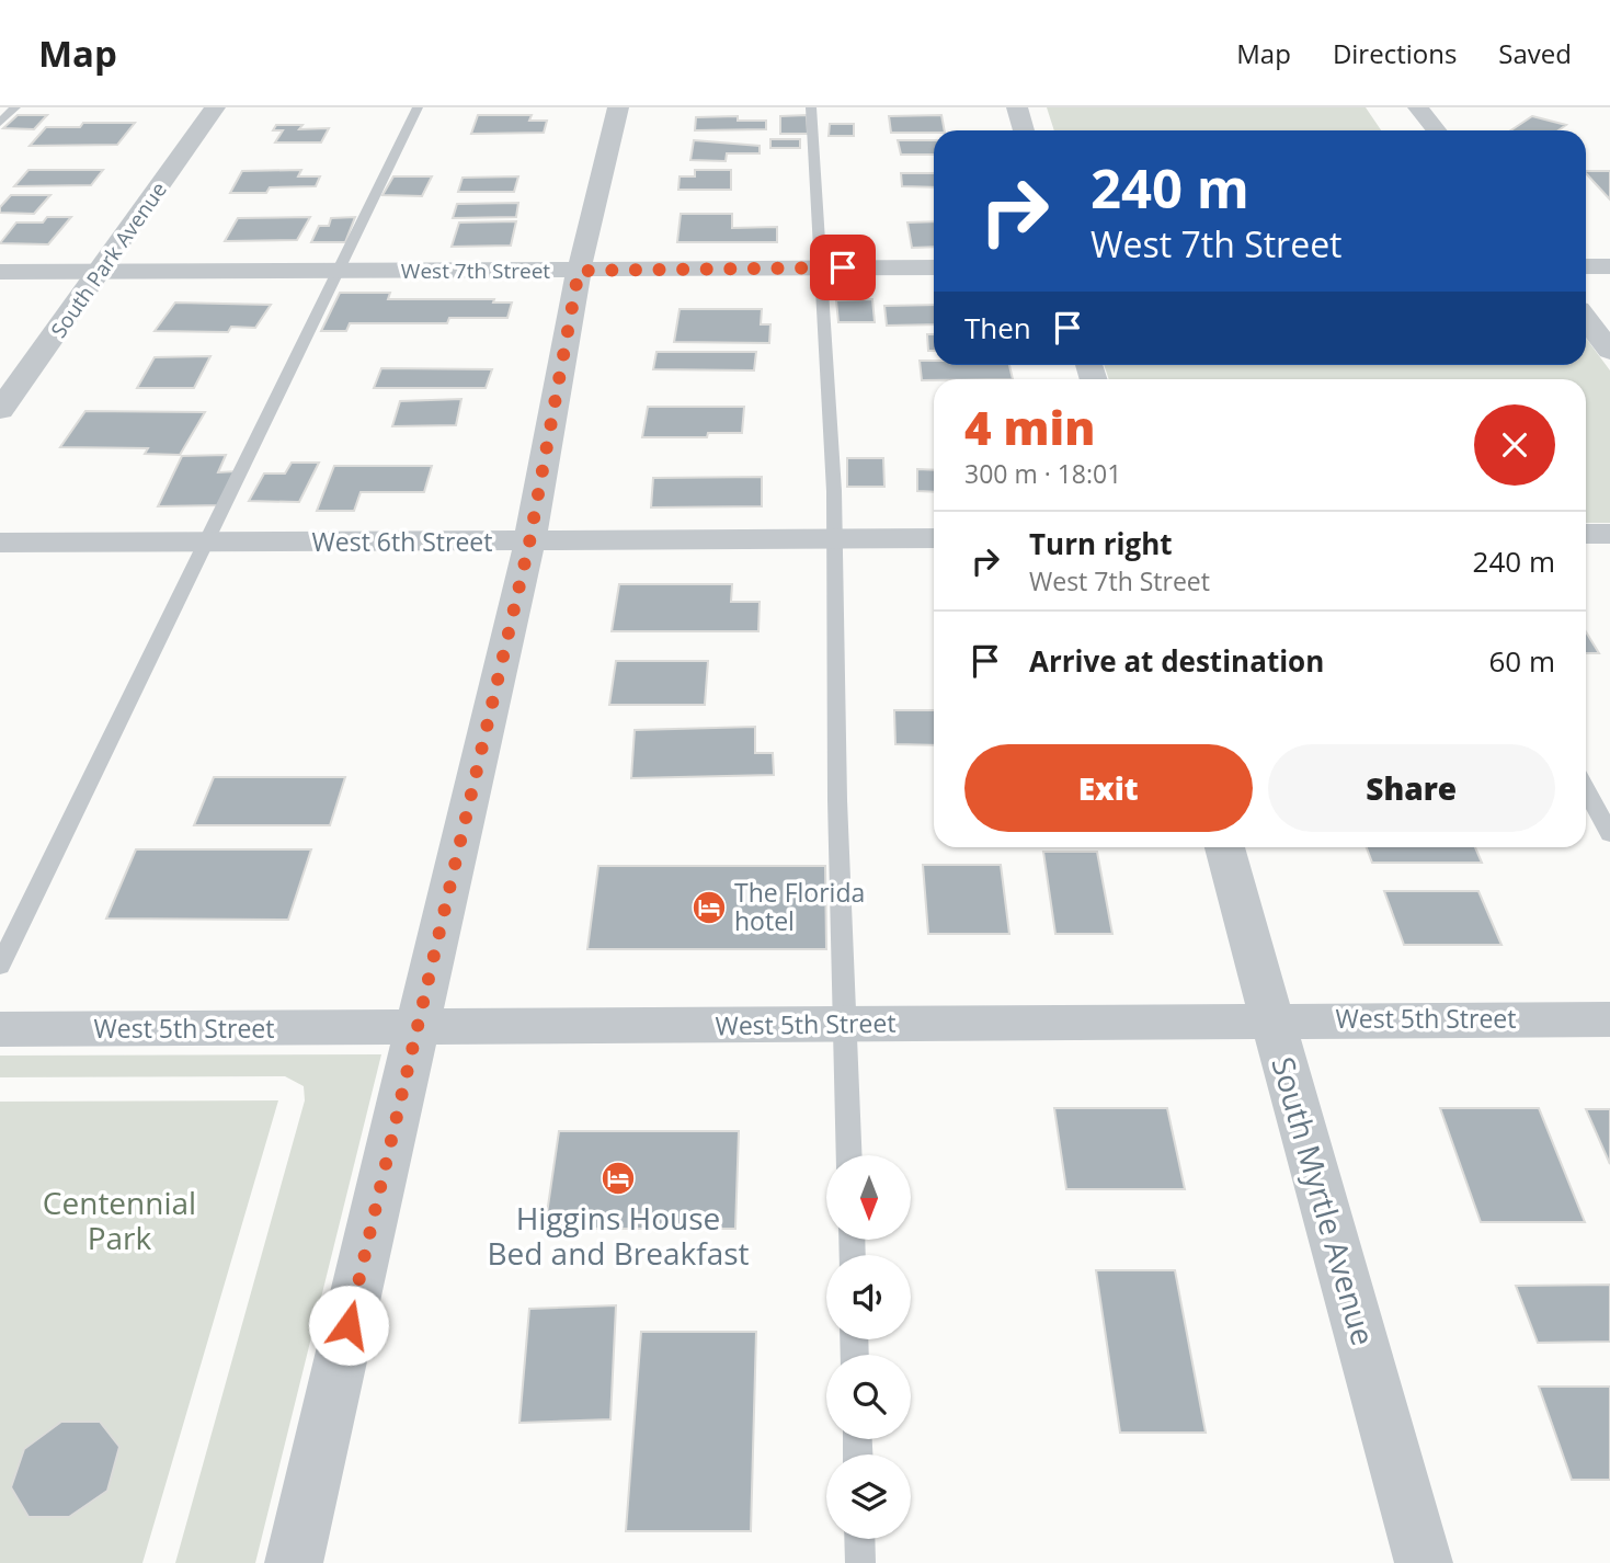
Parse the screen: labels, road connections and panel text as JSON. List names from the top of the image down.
{
  "streets": {
    "street": [
      "South Park Avenue",
      "West 7th Street",
      "West 6th Street",
      "West 5th Street",
      "South Myrtle Avenue"
    ]
  },
  "crossings": [
    ["South Park Avenue", "West 7th Street"],
    ["West 5th Street", "South Myrtle Avenue"]
  ],
  "parks": ["Centennial Park"],
  "places": {
    "hotel": ["The Florida hotel", "Higgins House Bed and Breakfast"]
  },
  "north": "bottom",
  "page": {
    "header": "Map",
    "nav": ["Map", "Directions", "Saved"],
    "turn": ["240 m", "West 7th Street"],
    "then": "Then",
    "heading": ["4 min", "300 m · 18:01"],
    "list": [
      {
        "name": "Turn right",
        "note": "West 7th Street",
        "value": "240 m"
      },
      {
        "name": "Arrive at destination",
        "value": "60 m"
      }
    ],
    "buttons": ["Exit", "Share"]
  }
}
